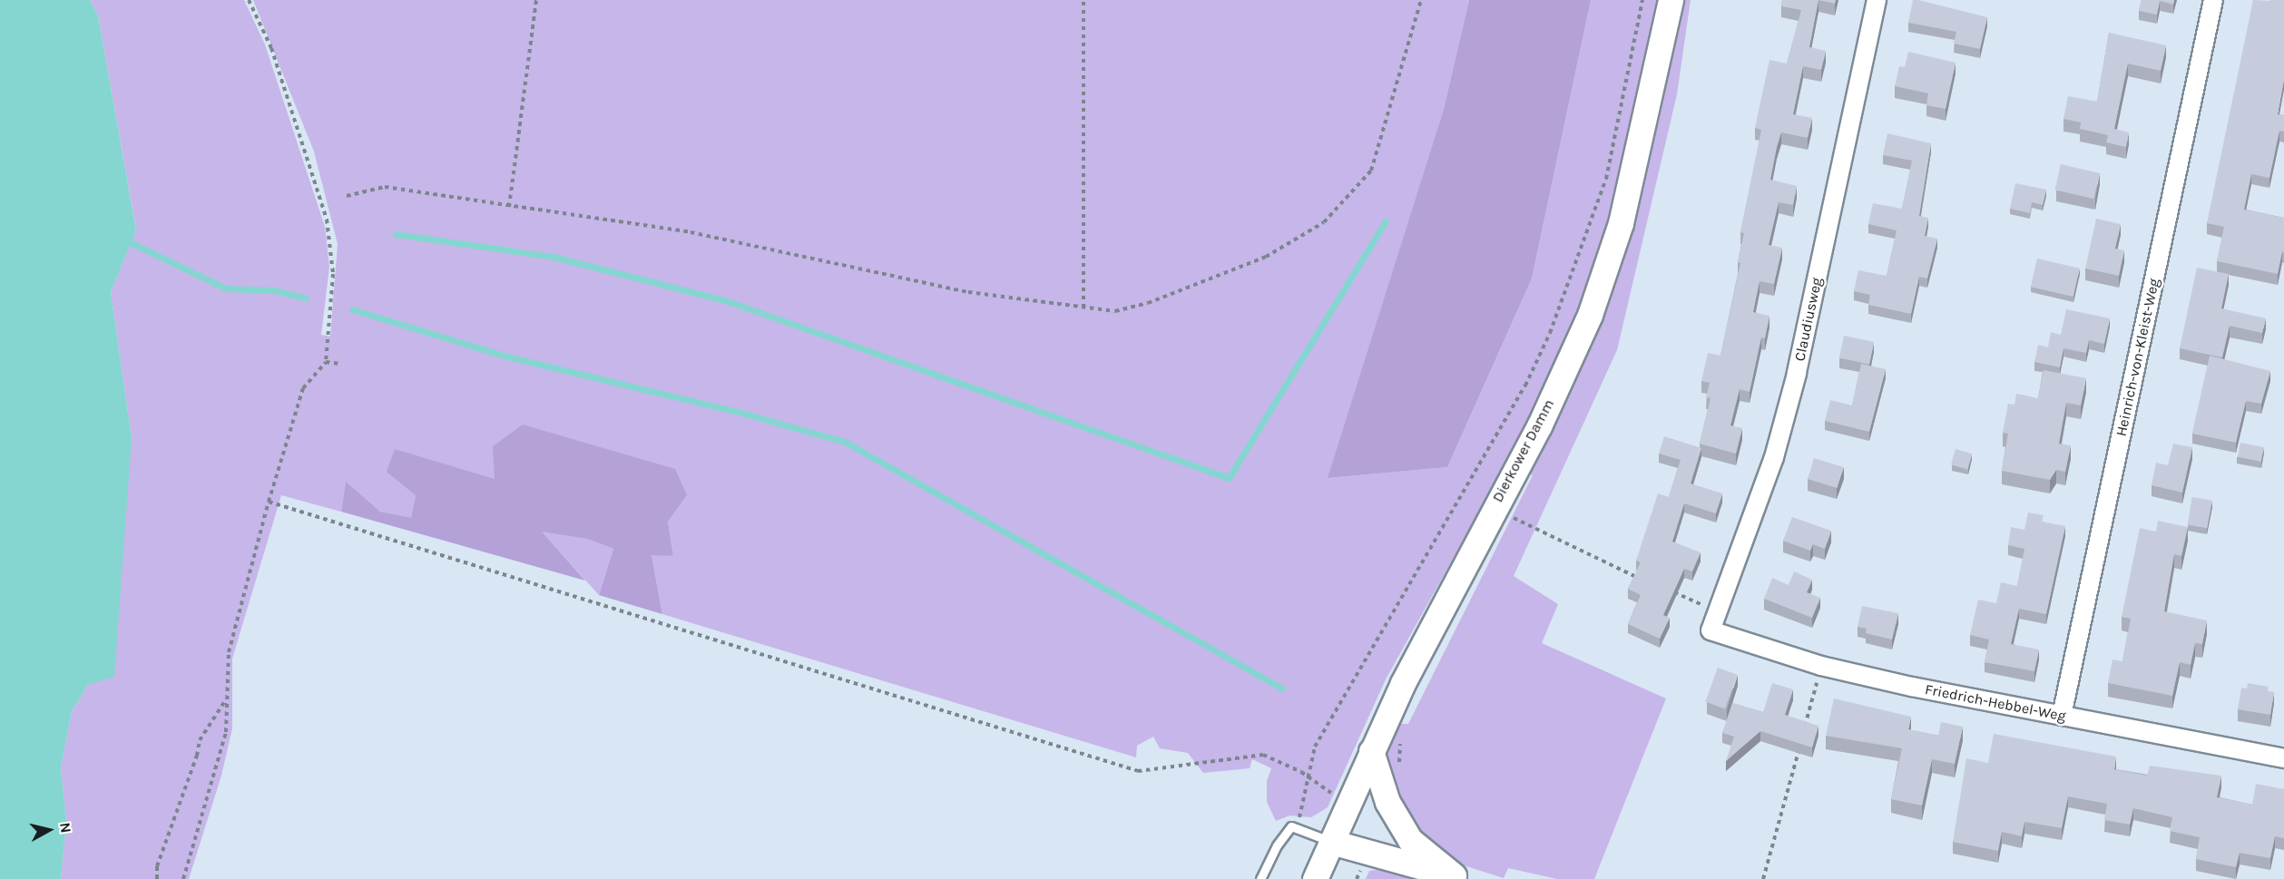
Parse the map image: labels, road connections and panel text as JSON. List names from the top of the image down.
{
  "streets": {
    "street": [
      "Claudiusweg",
      "Heinrich-von-Kleist-Weg",
      "Dierkower Damm",
      "Friedrich-Hebbel-Weg"
    ]
  },
  "crossings": [
    ["Claudiusweg", "Friedrich-Hebbel-Weg"],
    ["Heinrich-von-Kleist-Weg", "Friedrich-Hebbel-Weg"]
  ],
  "north": "right"
}
